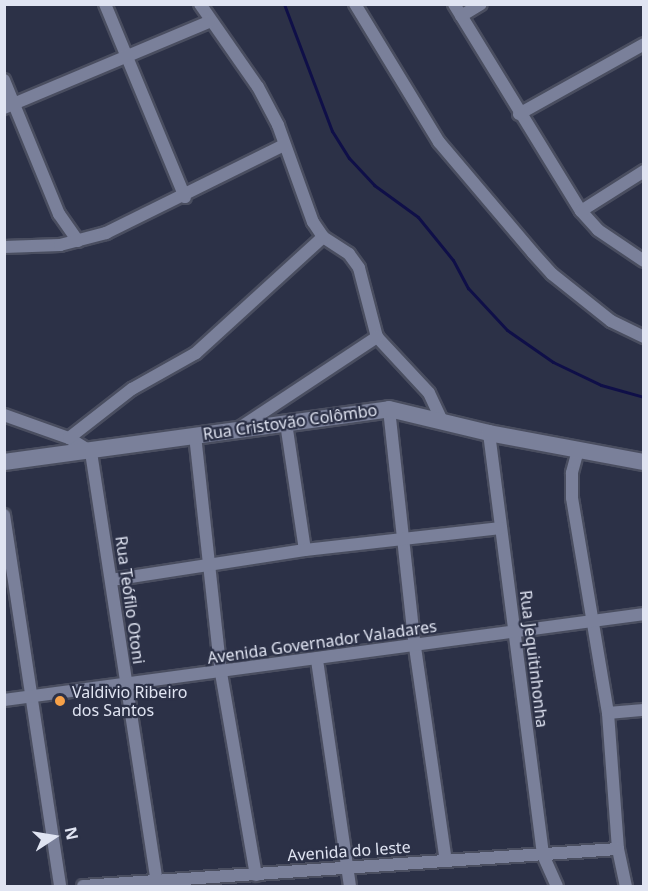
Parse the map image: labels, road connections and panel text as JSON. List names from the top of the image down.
{
  "streets": {
    "street": [
      "Rua Cristovão Colômbo",
      "Rua Teófilo Otoni",
      "Avenida Governador Valadares",
      "Rua Jequitinhonha",
      "Avenida do leste"
    ]
  },
  "crossings": [
    ["Rua Cristovão Colômbo", "Rua Teófilo Otoni"],
    ["Rua Cristovão Colômbo", "Rua Jequitinhonha"],
    ["Rua Teófilo Otoni", "Avenida Governador Valadares"],
    ["Rua Teófilo Otoni", "Avenida do leste"],
    ["Avenida Governador Valadares", "Rua Jequitinhonha"],
    ["Rua Jequitinhonha", "Avenida do leste"]
  ],
  "places": ["Valdivio Ribeiro dos Santos"],
  "north": "right"
}
